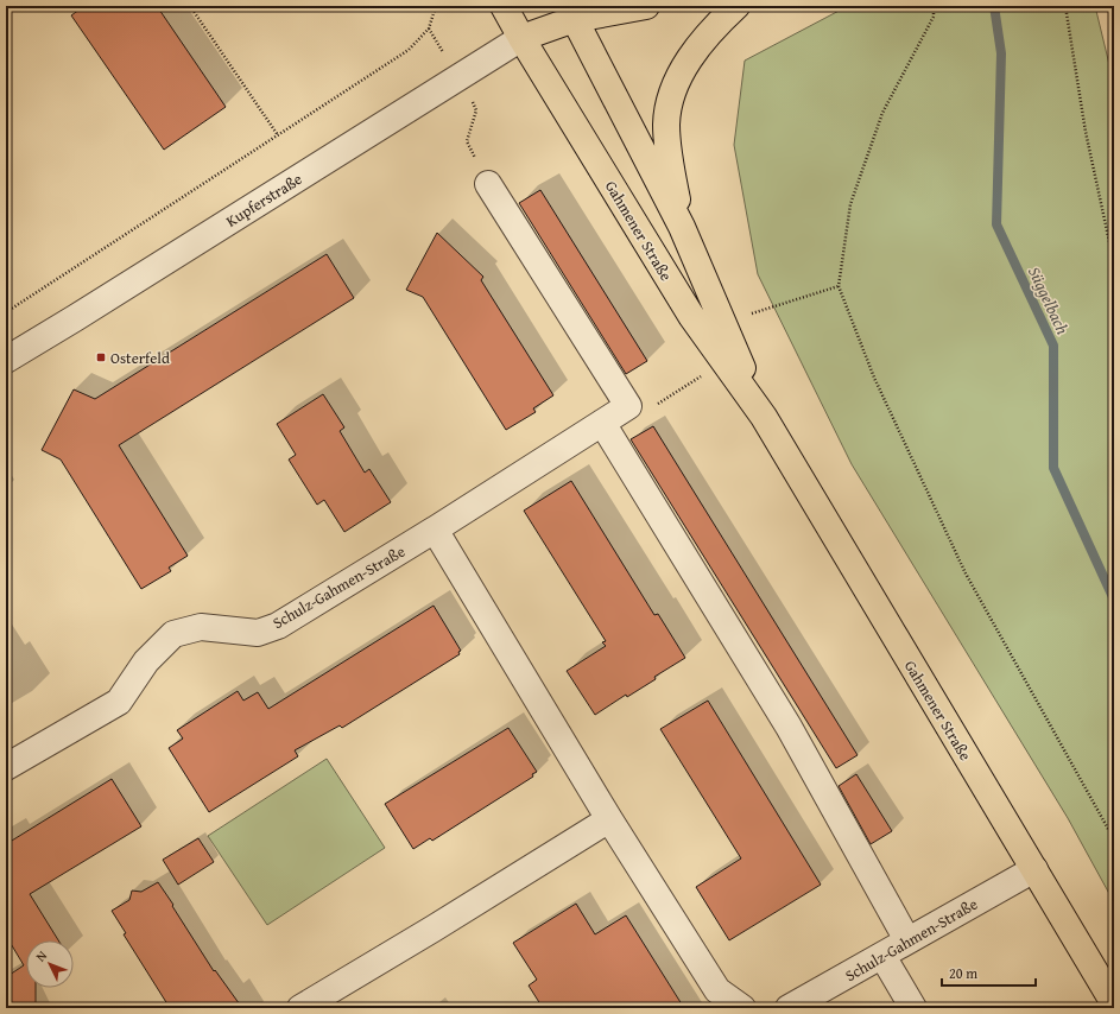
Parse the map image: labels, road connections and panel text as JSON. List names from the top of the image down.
{
  "streets": {
    "main road": ["Gahmener Straße"],
    "street": ["Kupferstraße", "Schulz-Gahmen-Straße"]
  },
  "crossings": [
    ["Kupferstraße", "Gahmener Straße"],
    ["Gahmener Straße", "Schulz-Gahmen-Straße"]
  ],
  "water": ["Süggelbach"],
  "places": {
    "transit": ["Osterfeld"]
  },
  "scale_bar": "20 m",
  "north": "top left"
}
